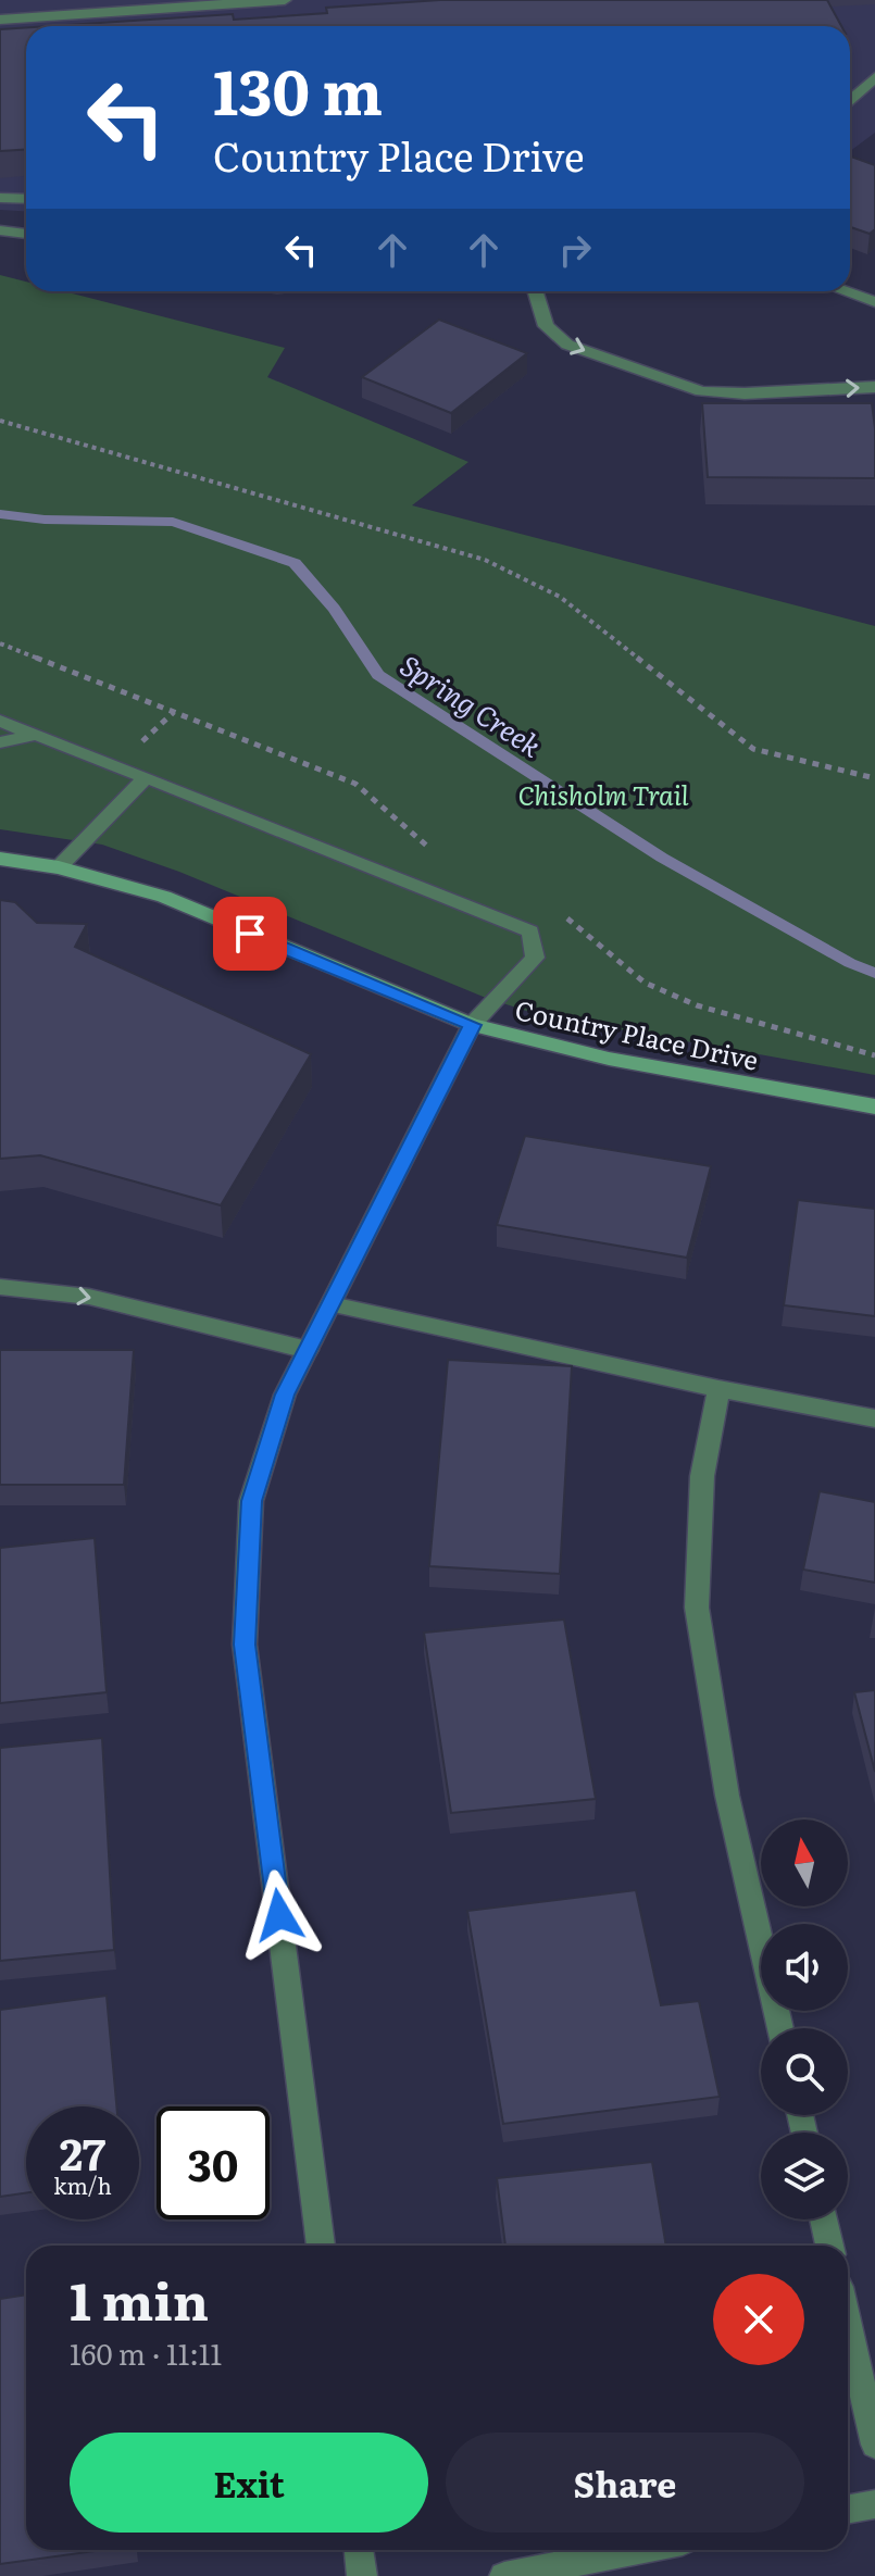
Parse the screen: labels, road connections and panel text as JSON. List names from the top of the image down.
{
  "streets": {
    "street": ["Country Place Drive"]
  },
  "water": ["Spring Creek"],
  "parks": ["Chisholm Trail"],
  "north": "top",
  "page": {
    "turn": ["130 m", "Country Place Drive"],
    "speed": "27 km/h",
    "limit": "30",
    "heading": ["1 min", "160 m · 11:11"],
    "buttons": ["Exit", "Share"]
  }
}
